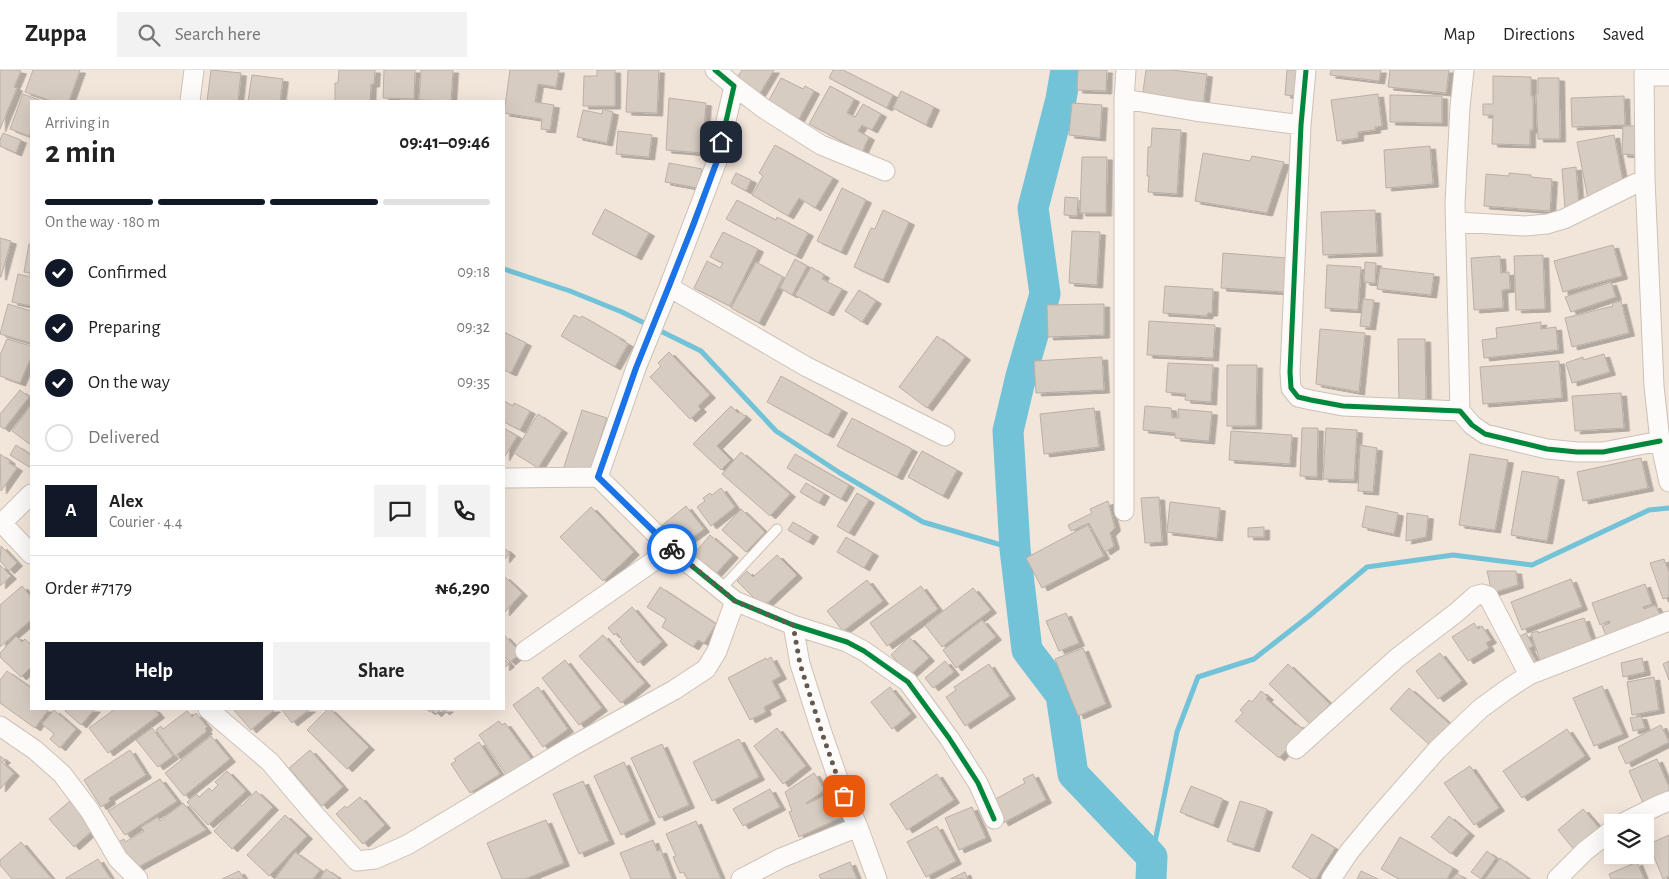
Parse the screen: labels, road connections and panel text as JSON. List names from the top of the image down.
{
  "page": {
    "header": "Zuppa",
    "search": "Search here",
    "nav": ["Map", "Directions", "Saved"],
    "heading": ["2 min", "Arriving in", "09:41–09:46"],
    "panel": [
      "Alex",
      "Courier · 4.4",
      "Order #7179",
      "₦6,290"
    ],
    "bar": "On the way · 180 m",
    "list": [
      ["Confirmed", "09:18"],
      ["Preparing", "09:32"],
      ["On the way", "09:35"],
      "Delivered"
    ],
    "round": "A",
    "buttons": ["Help", "Share"]
  }
}
